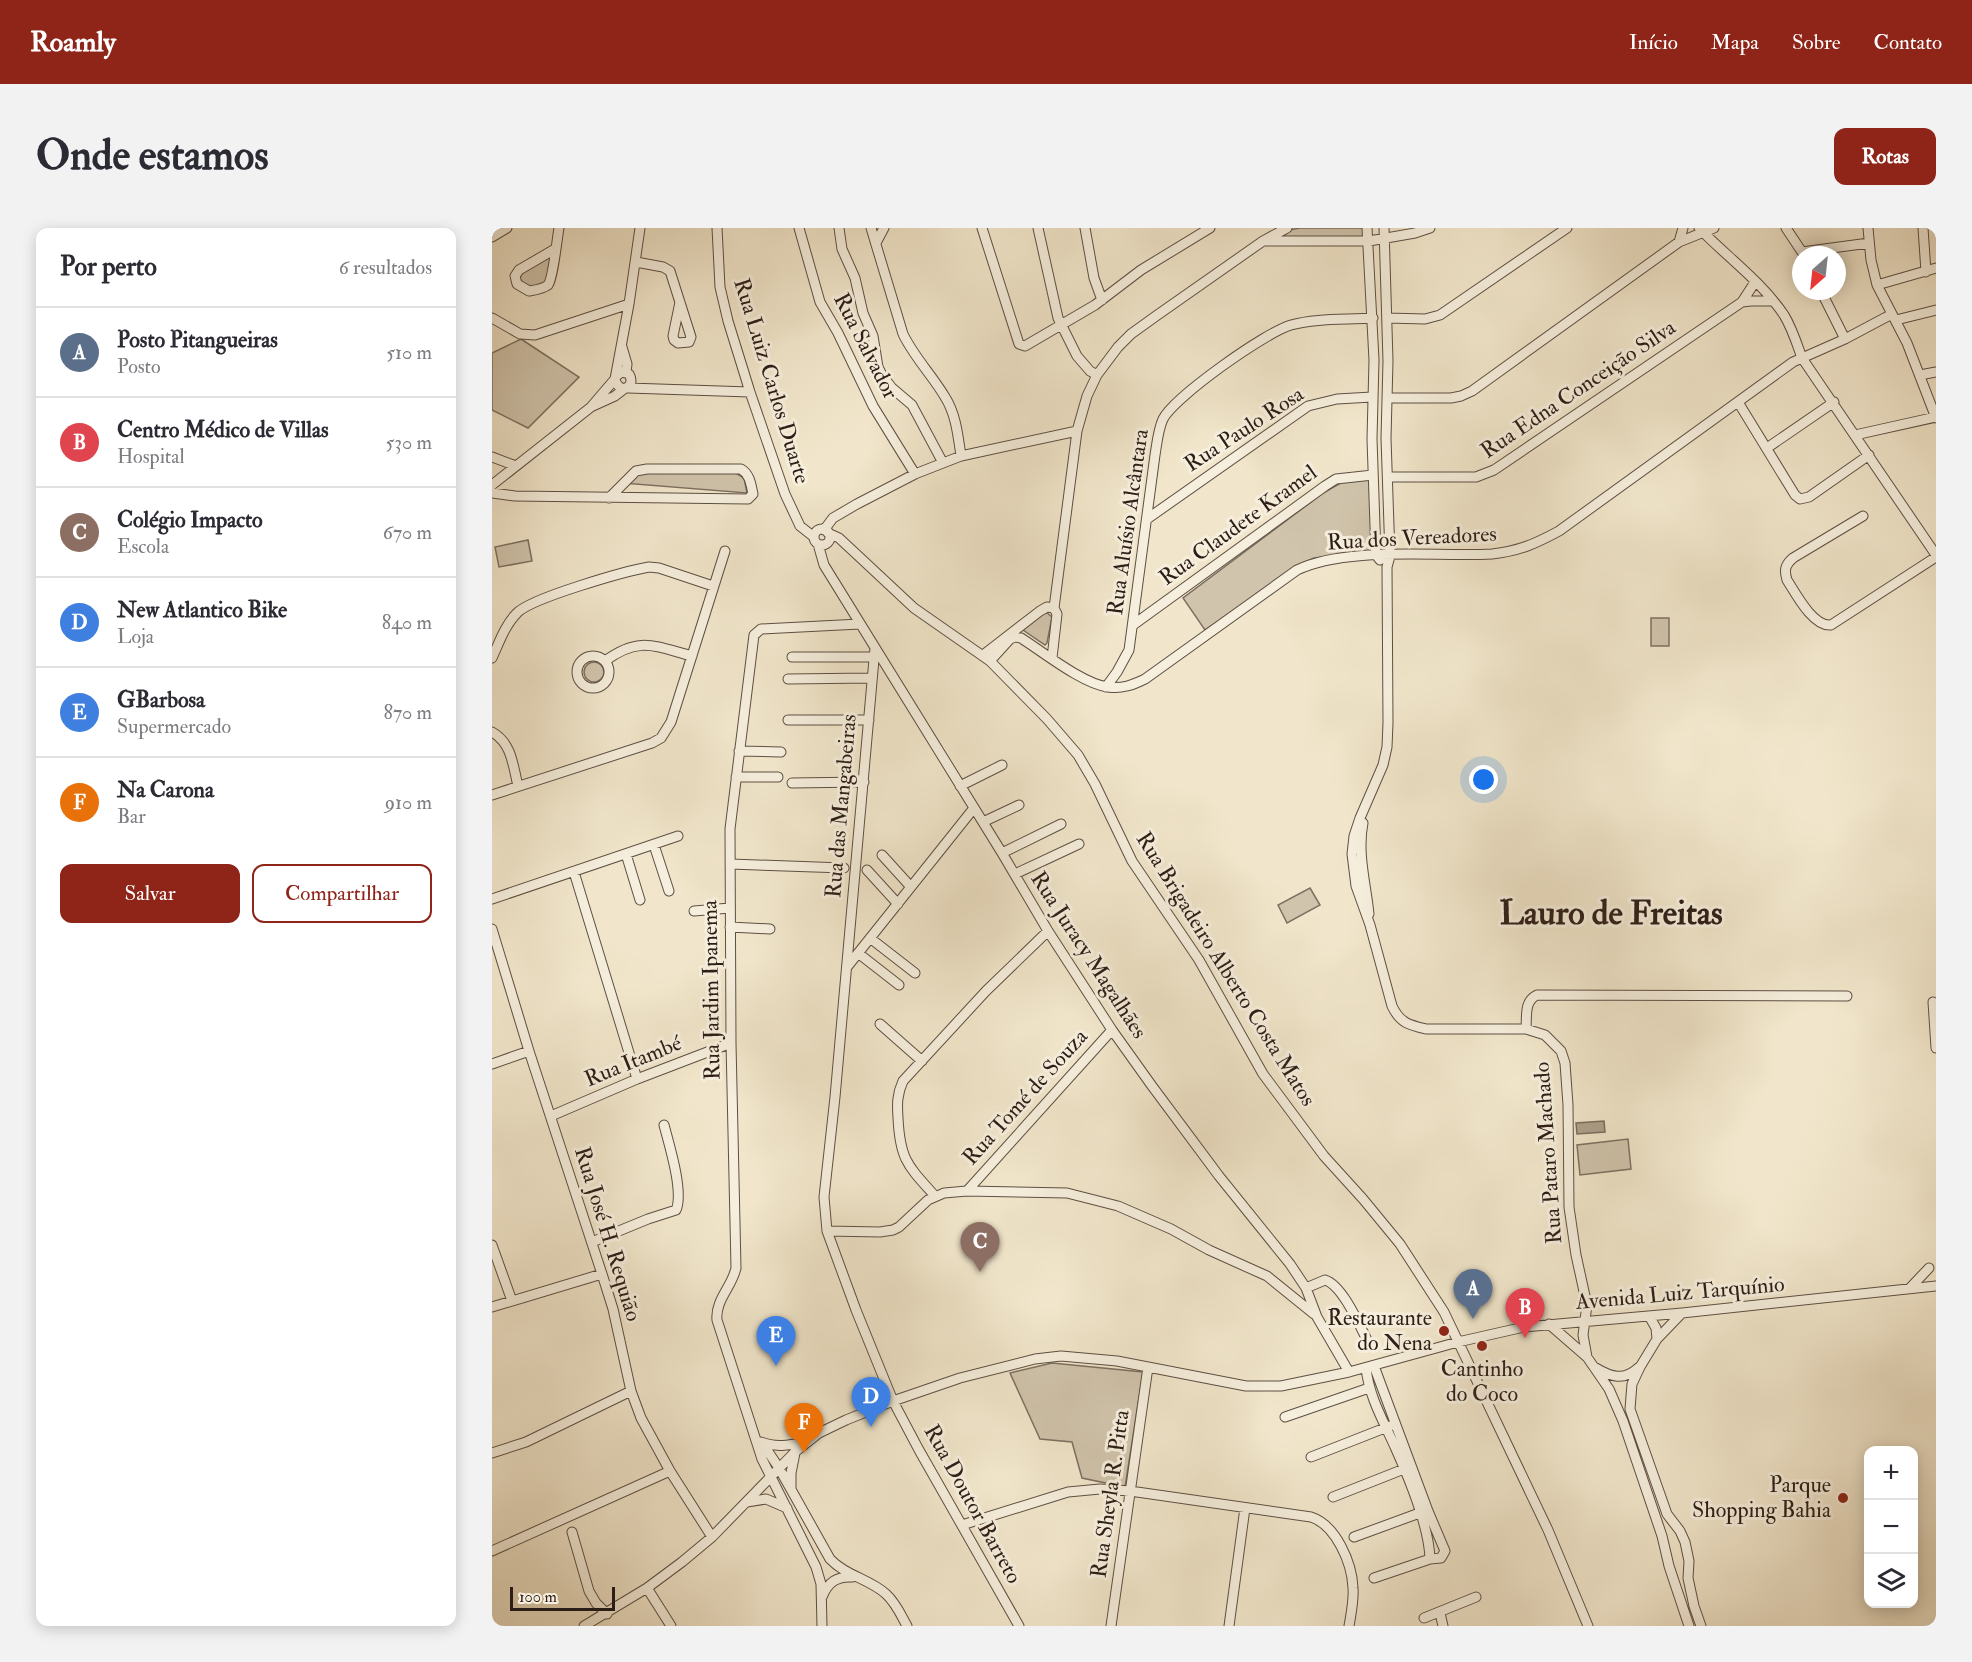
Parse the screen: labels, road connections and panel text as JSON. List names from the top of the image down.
{
  "streets": {
    "street": [
      "Rua Salvador",
      "Rua Luiz Carlos Duarte",
      "Rua Edna Conceição Silva",
      "Rua Paulo Rosa",
      "Rua Aluísio Alcântara",
      "Rua Claudete Kramel",
      "Rua dos Vereadores",
      "Rua das Mangabeiras",
      "Rua Juracy Magalhães",
      "Rua Brigadeiro Alberto Costa Matos",
      "Rua Jardim Ipanema",
      "Rua Itambé",
      "Rua Tomé de Souza",
      "Rua Pataro Machado",
      "Rua José H. Requião",
      "Avenida Luiz Tarquínio",
      "Rua Sheyla R. Pitta",
      "Rua Doutor Barreto"
    ]
  },
  "crossings": [
    ["Rua Luiz Carlos Duarte", "Rua Juracy Magalhães"],
    ["Rua Edna Conceição Silva", "Rua Pataro Machado"],
    ["Rua Paulo Rosa", "Rua Aluísio Alcântara"],
    ["Rua Aluísio Alcântara", "Rua Claudete Kramel"],
    ["Rua Aluísio Alcântara", "Rua dos Vereadores"],
    ["Rua dos Vereadores", "Rua Pataro Machado"],
    ["Rua das Mangabeiras", "Rua Juracy Magalhães"],
    ["Rua das Mangabeiras", "Rua Doutor Barreto"],
    ["Rua Juracy Magalhães", "Rua Jardim Ipanema"],
    ["Rua Juracy Magalhães", "Rua Tomé de Souza"],
    ["Rua Juracy Magalhães", "Avenida Luiz Tarquínio"],
    ["Rua Brigadeiro Alberto Costa Matos", "Avenida Luiz Tarquínio"],
    ["Rua Jardim Ipanema", "Rua Itambé"],
    ["Rua Jardim Ipanema", "Avenida Luiz Tarquínio"],
    ["Rua Itambé", "Rua José H. Requião"],
    ["Rua Pataro Machado", "Avenida Luiz Tarquínio"],
    ["Rua José H. Requião", "Avenida Luiz Tarquínio"],
    ["Avenida Luiz Tarquínio", "Rua Sheyla R. Pitta"],
    ["Avenida Luiz Tarquínio", "Rua Doutor Barreto"]
  ],
  "districts": ["Lauro de Freitas"],
  "places": ["Restaurante do Nena", "Cantinho do Coco", "Parque Shopping Bahia"],
  "scale_bar": "100 m",
  "north": "bottom left",
  "page": {
    "header": "Roamly",
    "nav": [
      "Início",
      "Mapa",
      "Sobre",
      "Contato"
    ],
    "buttons": [
      "Rotas",
      ["Salvar", "Compartilhar"]
    ],
    "title": "Onde estamos",
    "heading": ["Por perto", "6 resultados"],
    "list": [
      {
        "mark": "A",
        "name": "Posto Pitangueiras",
        "note": "Posto",
        "value": "510 m"
      },
      {
        "mark": "B",
        "name": "Centro Médico de Villas",
        "note": "Hospital",
        "value": "530 m"
      },
      {
        "mark": "C",
        "name": "Colégio Impacto",
        "note": "Escola",
        "value": "670 m"
      },
      {
        "mark": "D",
        "name": "New Atlantico Bike",
        "note": "Loja",
        "value": "840 m"
      },
      {
        "mark": "E",
        "name": "GBarbosa",
        "note": "Supermercado",
        "value": "870 m"
      },
      {
        "mark": "F",
        "name": "Na Carona",
        "note": "Bar",
        "value": "910 m"
      }
    ],
    "pins": [
      "C",
      "A",
      "B",
      "E",
      "D",
      "F"
    ],
    "map_buttons": ["+", "−"],
    "scale": "100 m"
  }
}
